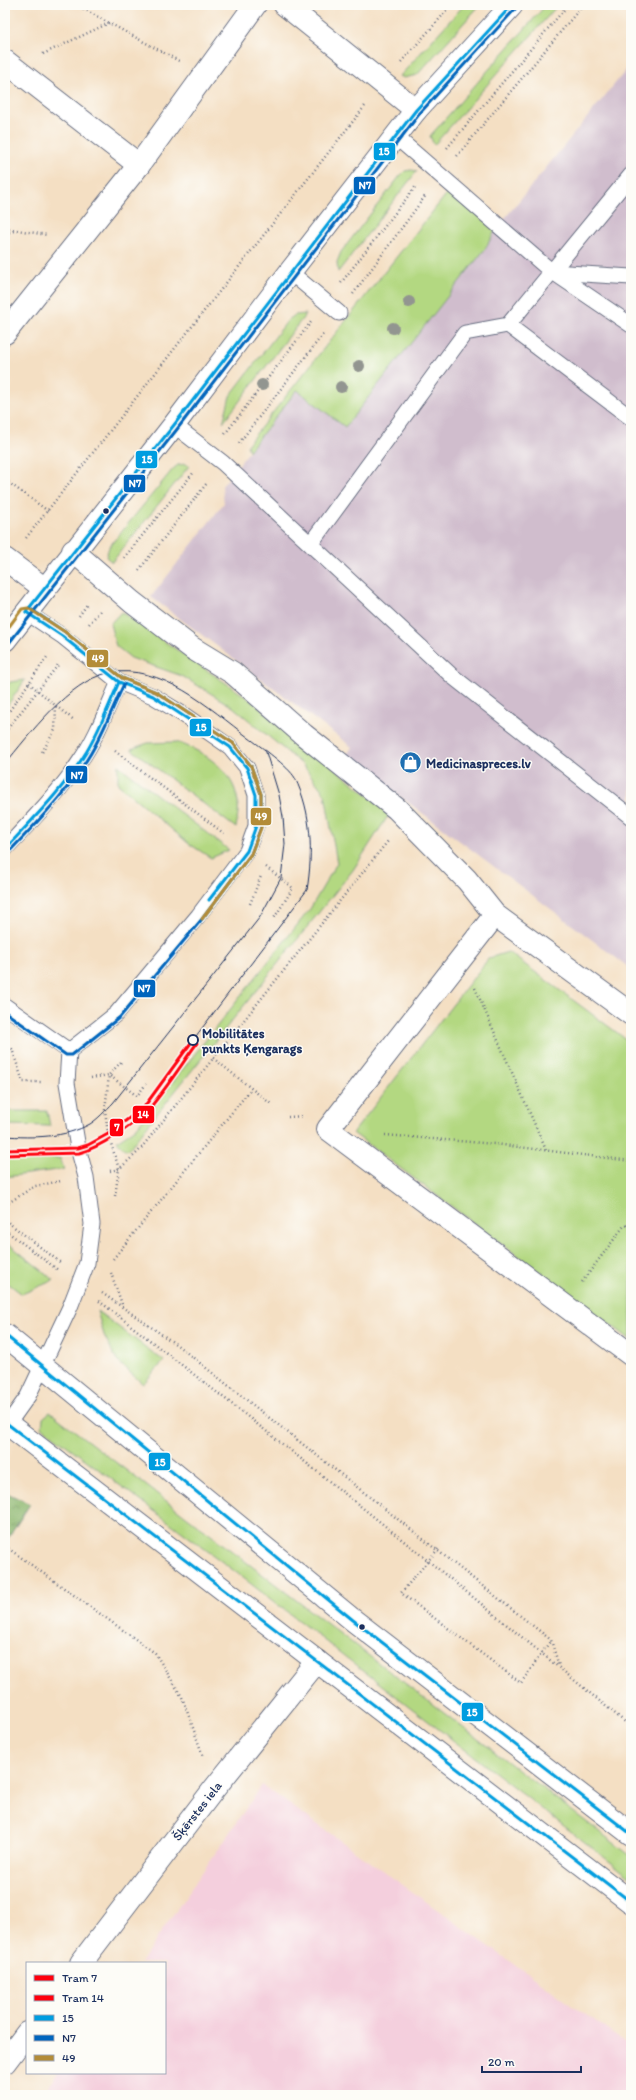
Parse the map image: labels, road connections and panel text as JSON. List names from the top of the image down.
{
  "streets": {
    "main road": ["Šķērstes iela"]
  },
  "places": {
    "shop": ["Medicinaspreces.lv"],
    "other": ["Mobilitātes punkts Ķengarags"]
  },
  "lines": [
    "transit line 15",
    "transit line N7",
    "transit line 49",
    "tram line 7",
    "tram line 14"
  ],
  "legend": [
    "Tram 7",
    "Tram 14",
    "15",
    "N7",
    "49"
  ],
  "scale_bar": "20 m"
}
